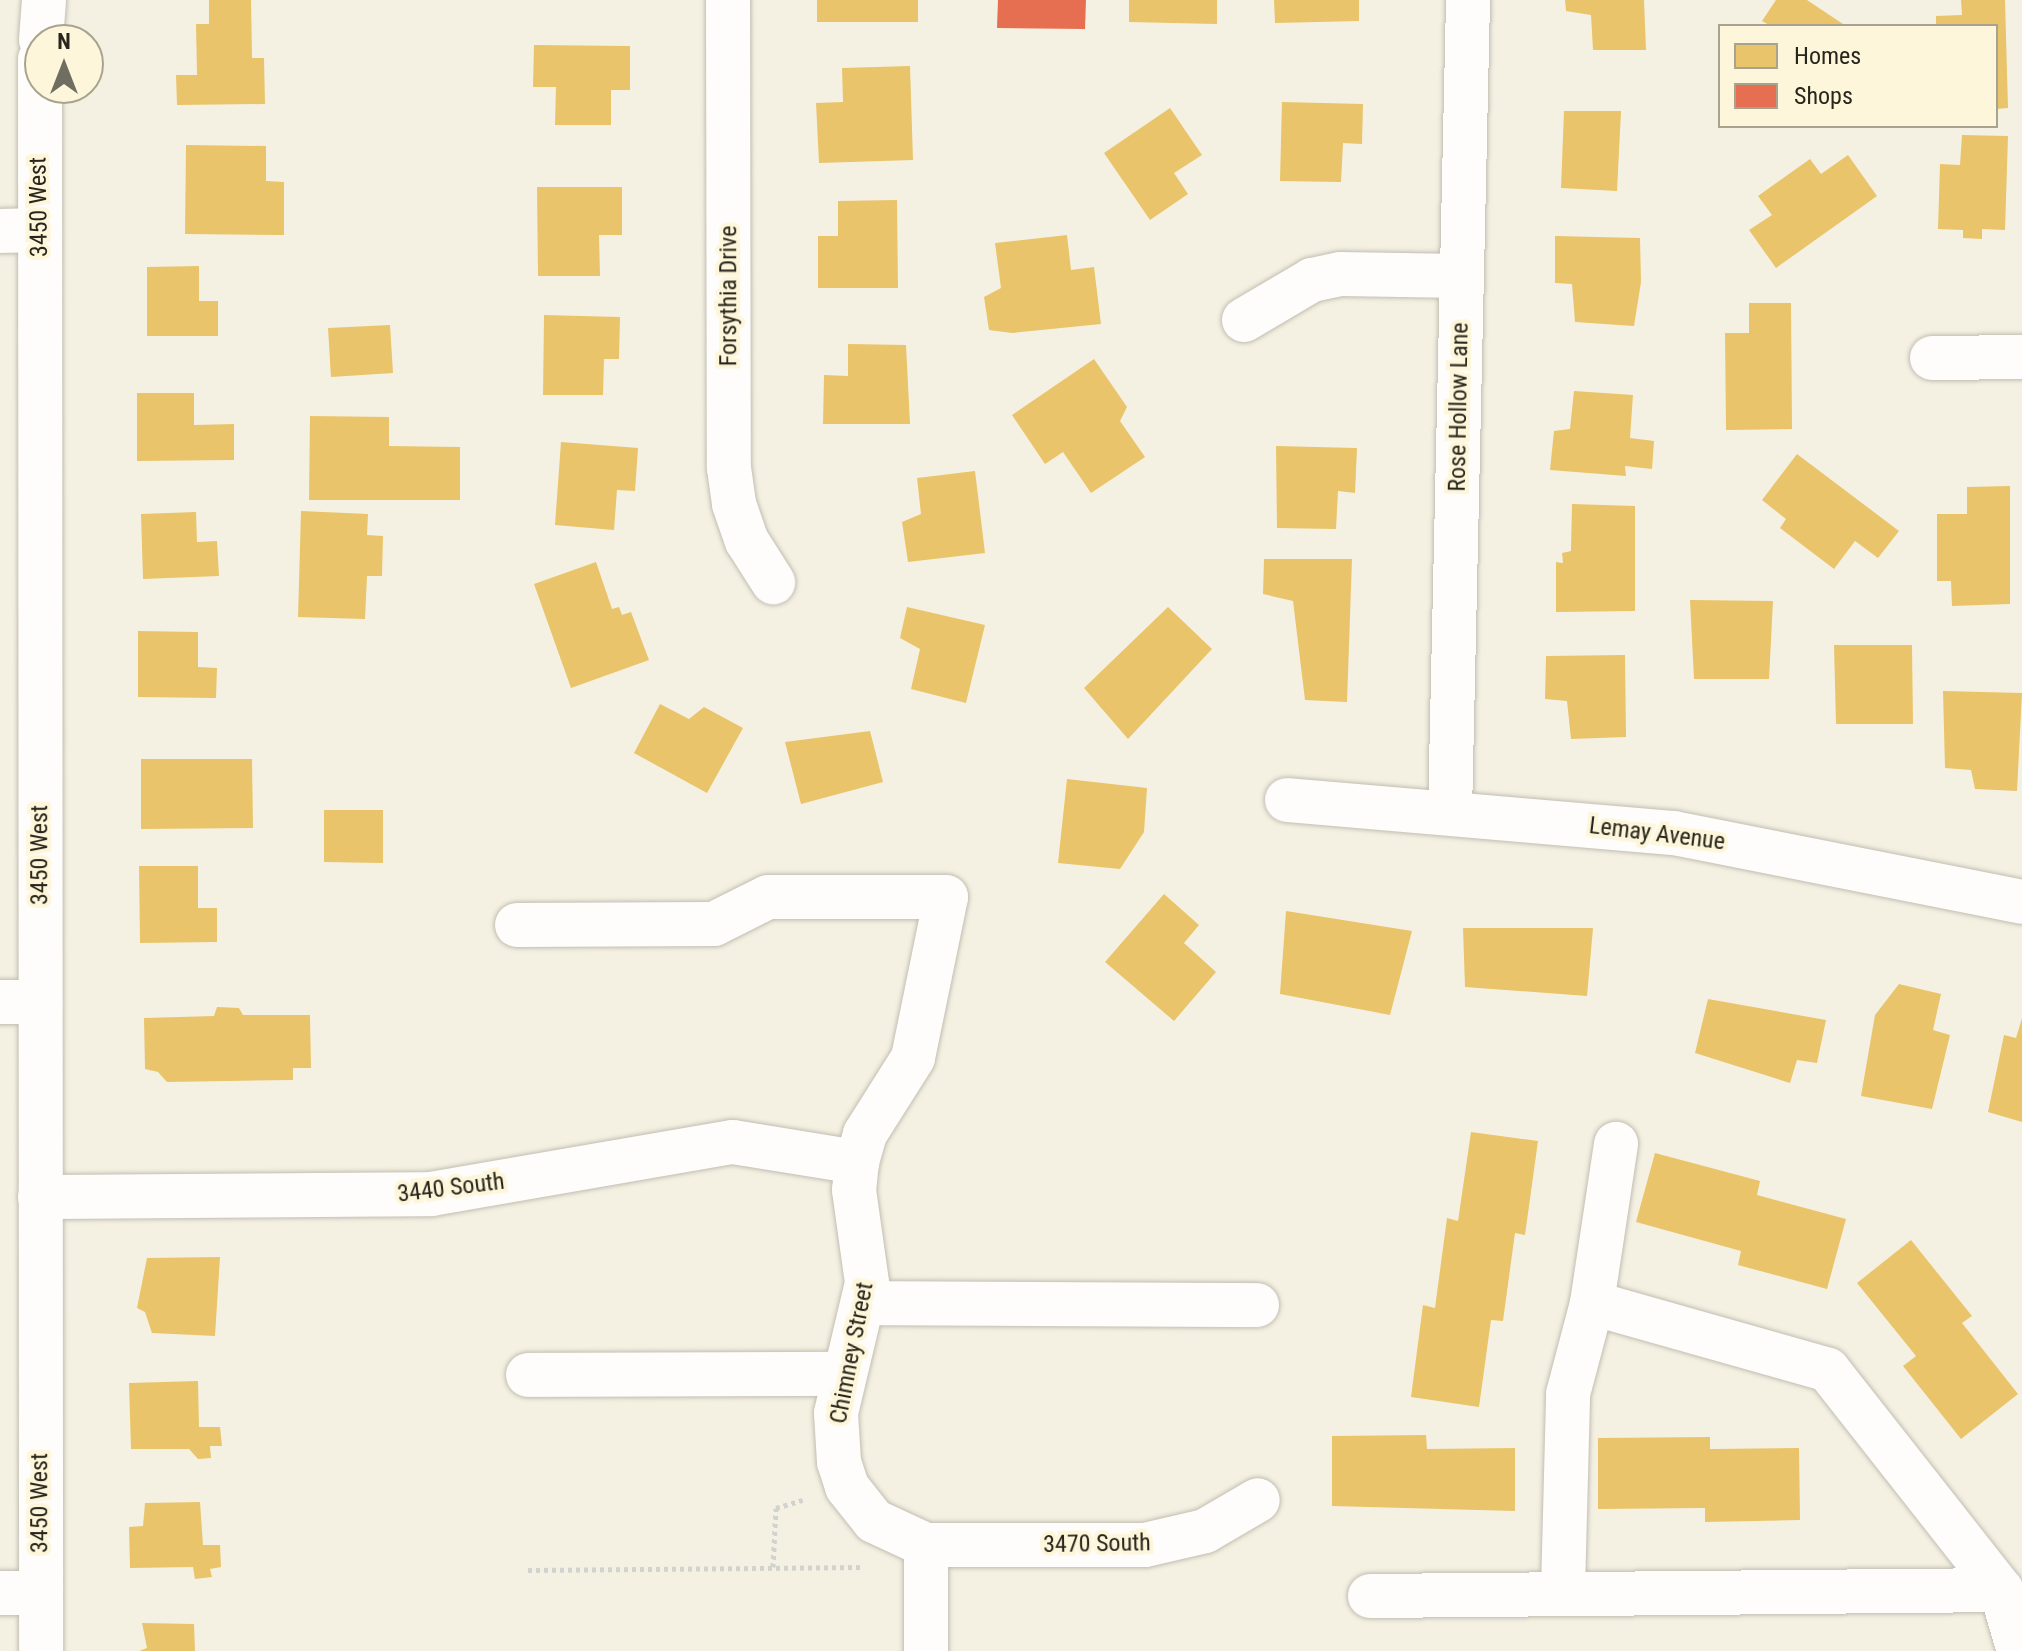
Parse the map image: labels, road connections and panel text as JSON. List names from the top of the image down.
{
  "streets": {
    "street": [
      "3450 West",
      "Forsythia Drive",
      "Rose Hollow Lane",
      "Lemay Avenue",
      "3440 South",
      "Chimney Street",
      "3470 South"
    ]
  },
  "crossings": [
    ["3450 West", "3440 South"],
    ["Rose Hollow Lane", "Lemay Avenue"],
    ["3440 South", "Chimney Street"],
    ["Chimney Street", "3470 South"]
  ],
  "legend": ["Homes", "Shops"],
  "north": "top"
}
